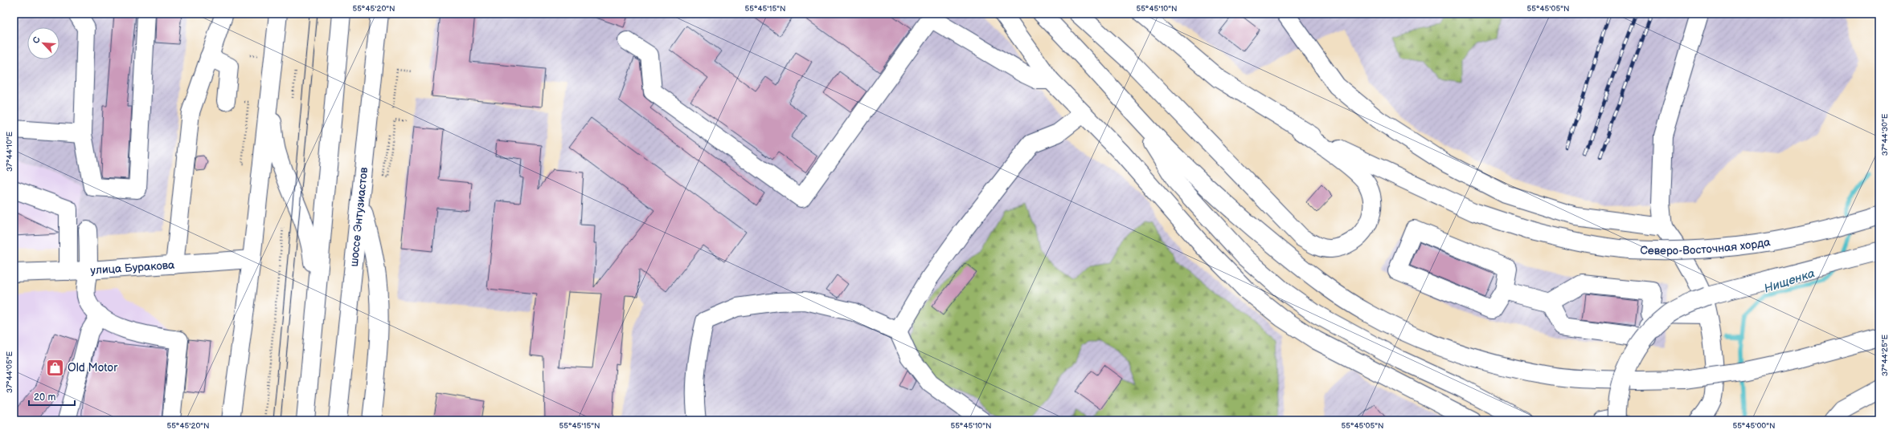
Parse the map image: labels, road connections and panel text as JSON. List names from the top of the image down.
{
  "streets": {
    "main road": ["шоссе Энтузиастов", "Северо-Восточная хорда", "улица Буракова"]
  },
  "water": ["Нищенка"],
  "places": {
    "shop": ["Old Motor"]
  },
  "scale_bar": "20 m",
  "north": "top left",
  "coordinates": [
    "55°45'20\"N",
    "55°45'15\"N",
    "55°45'10\"N",
    "55°45'05\"N",
    "37°44'30\"E",
    "37°44'10\"E",
    "37°44'25\"E",
    "37°44'05\"E",
    "55°45'00\"N"
  ]
}
